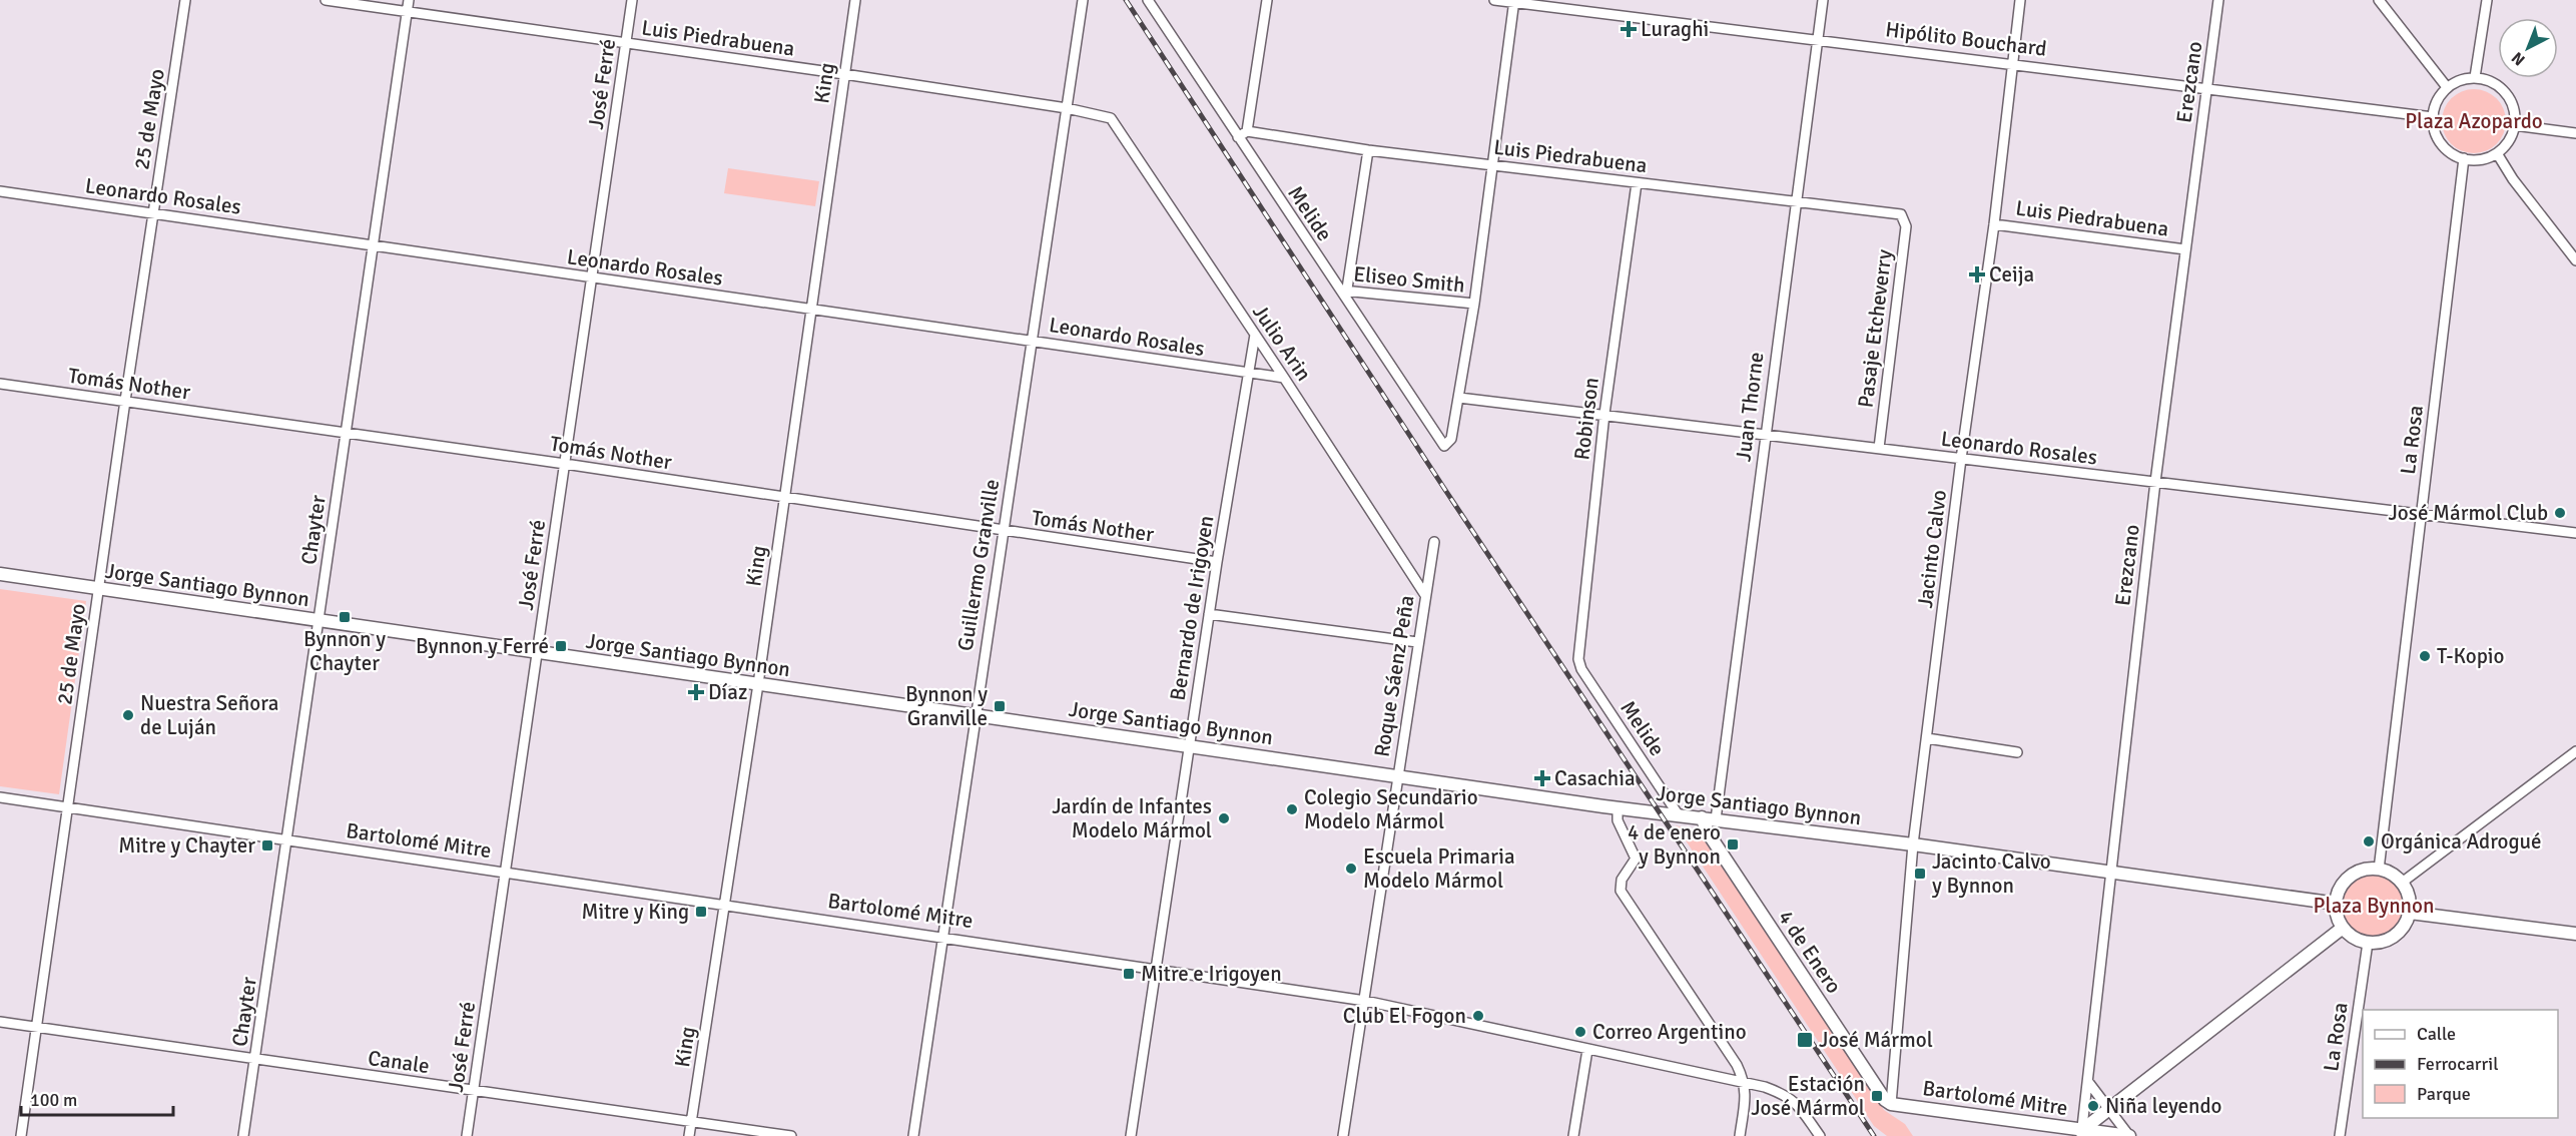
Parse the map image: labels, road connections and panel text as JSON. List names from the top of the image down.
{
  "streets": {
    "street": [
      "Luis Piedrabuena",
      "Hipólito Bouchard",
      "Erezcano",
      "King",
      "José Ferré",
      "25 de Mayo",
      "Leonardo Rosales",
      "Melide",
      "Eliseo Smith",
      "Pasaje Etcheverry",
      "Julio Arin",
      "Tomás Nother",
      "Juan Thorne",
      "Robinson",
      "La Rosa",
      "Chayter",
      "Jacinto Calvo",
      "Guillermo Granville",
      "Jorge Santiago Bynnon",
      "Bernardo de Irigoyen",
      "Roque Sáenz Peña",
      "Bartolomé Mitre",
      "4 de Enero",
      "Canale"
    ]
  },
  "crossings": [
    ["Luis Piedrabuena", "Erezcano"],
    ["Luis Piedrabuena", "King"],
    ["Luis Piedrabuena", "José Ferré"],
    ["Luis Piedrabuena", "Pasaje Etcheverry"],
    ["Luis Piedrabuena", "Julio Arin"],
    ["Luis Piedrabuena", "Juan Thorne"],
    ["Luis Piedrabuena", "Robinson"],
    ["Luis Piedrabuena", "Chayter"],
    ["Luis Piedrabuena", "Jacinto Calvo"],
    ["Luis Piedrabuena", "Guillermo Granville"],
    ["Hipólito Bouchard", "Erezcano"],
    ["Hipólito Bouchard", "Juan Thorne"],
    ["Hipólito Bouchard", "La Rosa"],
    ["Hipólito Bouchard", "Jacinto Calvo"],
    ["Erezcano", "Leonardo Rosales"],
    ["Erezcano", "Jorge Santiago Bynnon"],
    ["Erezcano", "Bartolomé Mitre"],
    ["King", "Leonardo Rosales"],
    ["King", "Tomás Nother"],
    ["King", "Jorge Santiago Bynnon"],
    ["King", "Bartolomé Mitre"],
    ["King", "Canale"],
    ["José Ferré", "Leonardo Rosales"],
    ["José Ferré", "Tomás Nother"],
    ["José Ferré", "Jorge Santiago Bynnon"],
    ["José Ferré", "Bartolomé Mitre"],
    ["José Ferré", "Canale"],
    ["25 de Mayo", "Leonardo Rosales"],
    ["25 de Mayo", "Tomás Nother"],
    ["25 de Mayo", "Jorge Santiago Bynnon"],
    ["25 de Mayo", "Bartolomé Mitre"],
    ["25 de Mayo", "Canale"],
    ["Leonardo Rosales", "Melide"],
    ["Leonardo Rosales", "Pasaje Etcheverry"],
    ["Leonardo Rosales", "Julio Arin"],
    ["Leonardo Rosales", "Juan Thorne"],
    ["Leonardo Rosales", "Robinson"],
    ["Leonardo Rosales", "La Rosa"],
    ["Leonardo Rosales", "Chayter"],
    ["Leonardo Rosales", "Jacinto Calvo"],
    ["Leonardo Rosales", "Guillermo Granville"],
    ["Leonardo Rosales", "Bernardo de Irigoyen"],
    ["Melide", "Eliseo Smith"],
    ["Melide", "Robinson"],
    ["Melide", "Jorge Santiago Bynnon"],
    ["Julio Arin", "Bernardo de Irigoyen"],
    ["Julio Arin", "Roque Sáenz Peña"],
    ["Tomás Nother", "Chayter"],
    ["Tomás Nother", "Guillermo Granville"],
    ["Tomás Nother", "Bernardo de Irigoyen"],
    ["Juan Thorne", "Jorge Santiago Bynnon"],
    ["La Rosa", "Jorge Santiago Bynnon"],
    ["Chayter", "Jorge Santiago Bynnon"],
    ["Chayter", "Bartolomé Mitre"],
    ["Chayter", "Canale"],
    ["Jacinto Calvo", "Jorge Santiago Bynnon"],
    ["Jacinto Calvo", "Bartolomé Mitre"],
    ["Jacinto Calvo", "4 de Enero"],
    ["Guillermo Granville", "Jorge Santiago Bynnon"],
    ["Guillermo Granville", "Bartolomé Mitre"],
    ["Jorge Santiago Bynnon", "Bernardo de Irigoyen"],
    ["Jorge Santiago Bynnon", "Roque Sáenz Peña"],
    ["Jorge Santiago Bynnon", "4 de Enero"],
    ["Bernardo de Irigoyen", "Bartolomé Mitre"],
    ["Roque Sáenz Peña", "Bartolomé Mitre"],
    ["Bartolomé Mitre", "4 de Enero"]
  ],
  "parks": ["Plaza Azopardo", "Plaza Bynnon"],
  "places": {
    "health": [
      "Luraghi",
      "Ceija",
      "Díaz",
      "Casachia"
    ],
    "other": [
      "José Mármol Club",
      "T-Kopio",
      "Nuestra Señora de Luján",
      "Colegio Secundario Modelo Mármol",
      "Jardín de Infantes Modelo Mármol",
      "Orgánica Adrogué",
      "Escuela Primaria Modelo Mármol",
      "Club El Fogon",
      "Correo Argentino",
      "Niña leyendo"
    ],
    "transit": [
      "Bynnon y Chayter",
      "Bynnon y Ferré",
      "Bynnon y Granville",
      "4 de enero y Bynnon",
      "Mitre y Chayter",
      "Jacinto Calvo y Bynnon",
      "Mitre y King",
      "Mitre e Irigoyen",
      "José Mármol",
      "Estación José Mármol"
    ]
  },
  "legend": ["Calle", "Ferrocarril", "Parque"],
  "scale_bar": "100 m",
  "north": "bottom left"
}
